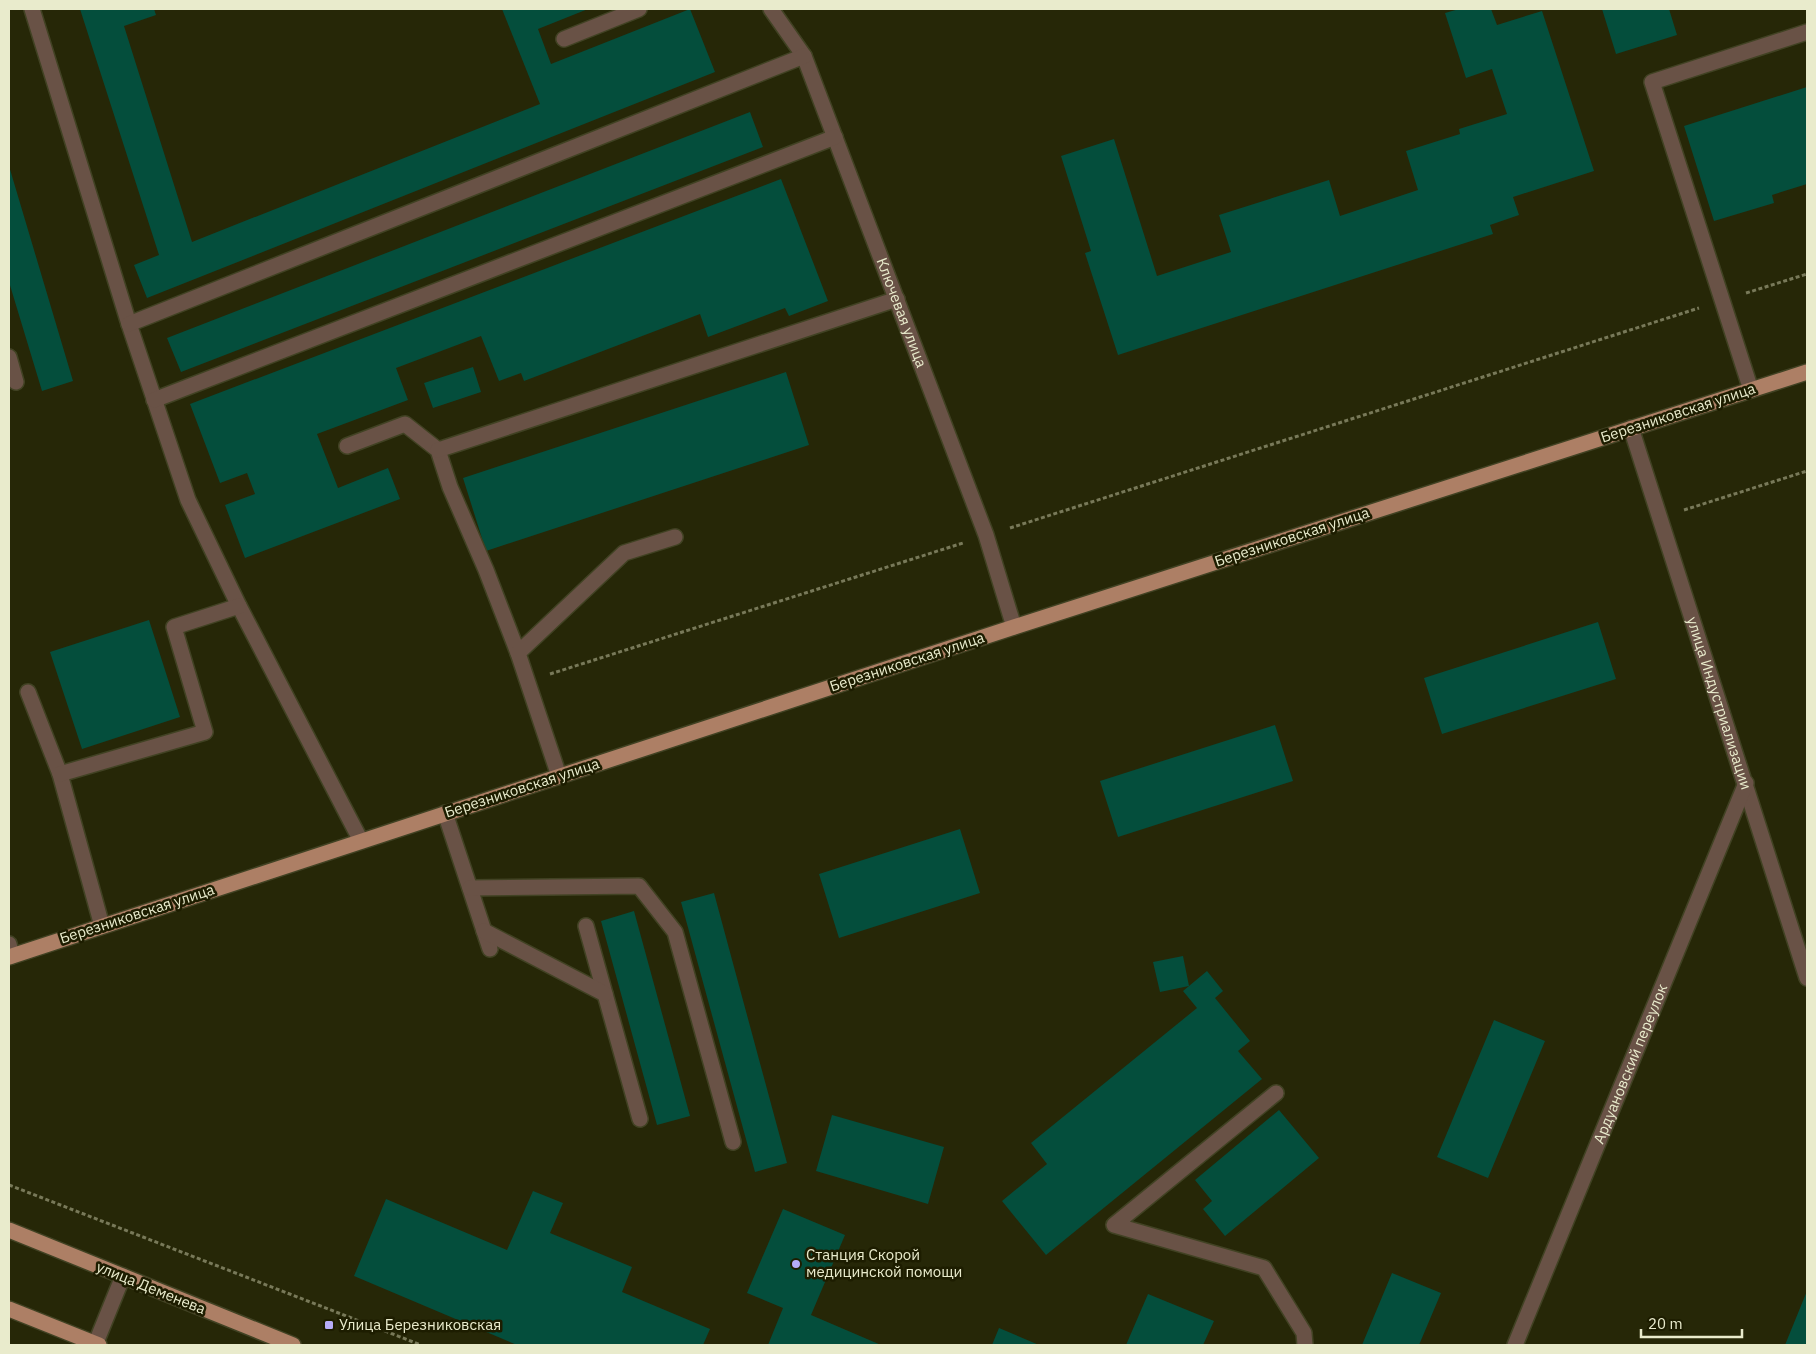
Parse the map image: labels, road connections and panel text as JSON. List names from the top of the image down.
{
  "streets": {
    "main road": ["Березниковская улица", "улица Деменева"],
    "street": ["Ключевая улица", "улица Индустриализации", "Ардуановский переулок"]
  },
  "crossings": [
    ["Ключевая улица", "Березниковская улица"],
    ["Березниковская улица", "улица Индустриализации"],
    ["улица Индустриализации", "Ардуановский переулок"]
  ],
  "places": {
    "other": ["Станция Скорой медицинской помощи"],
    "transit": ["Улица Березниковская"]
  },
  "scale_bar": "20 m"
}
